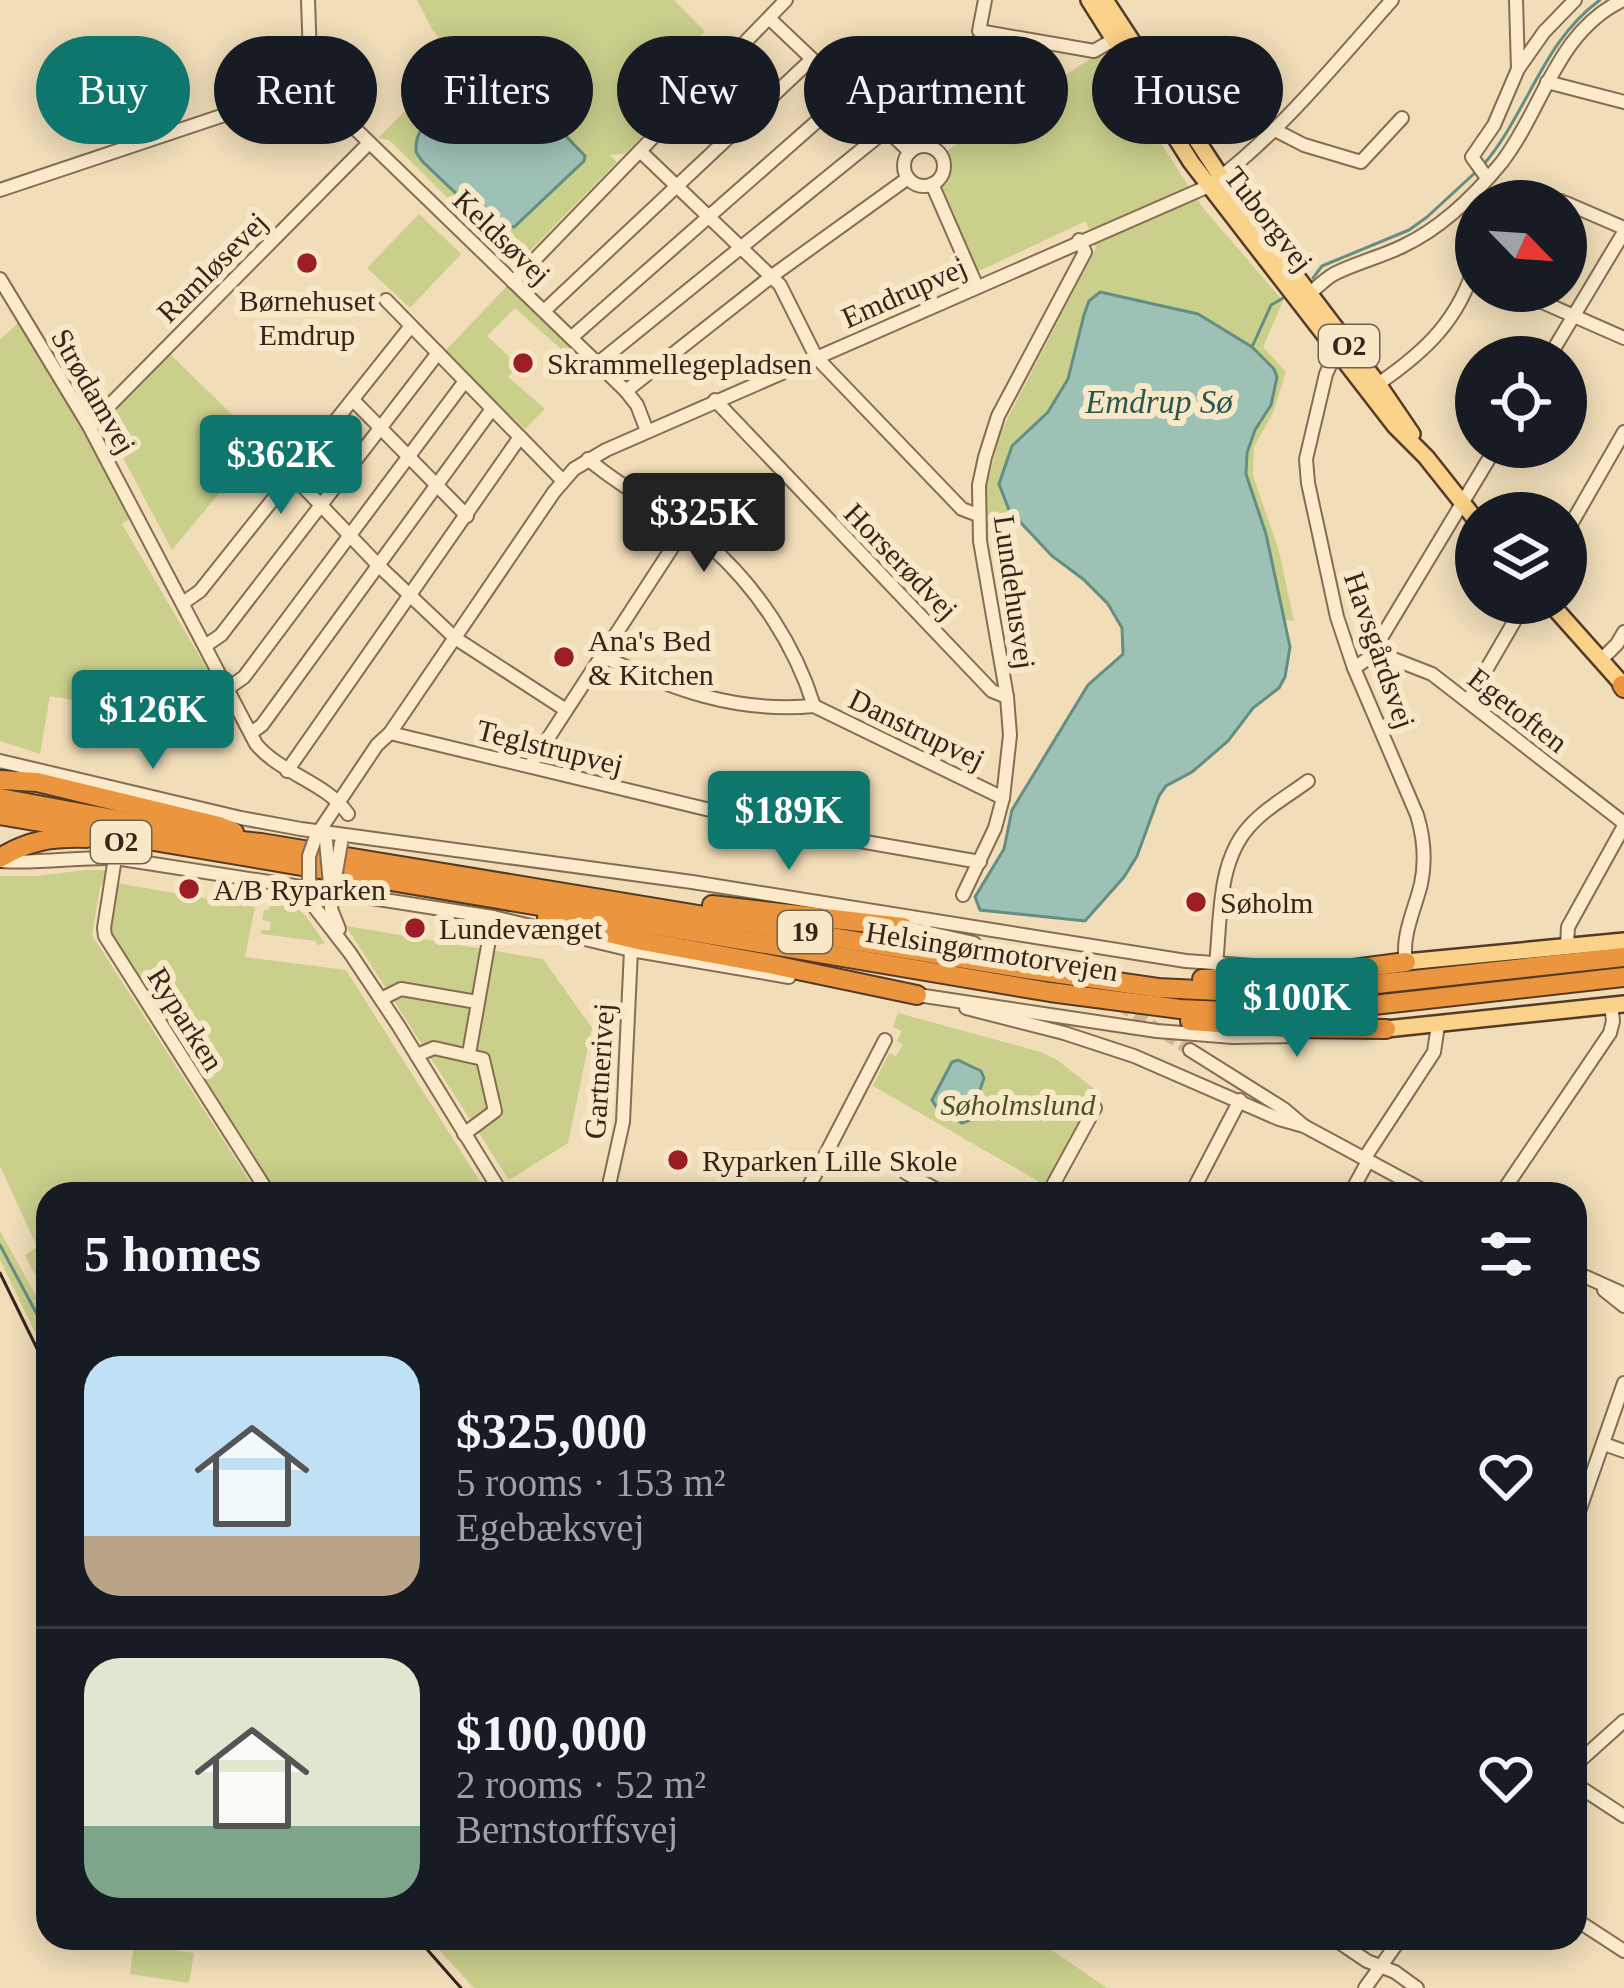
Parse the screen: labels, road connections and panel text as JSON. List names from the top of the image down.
{
  "streets": {
    "highway": ["O2", "19", "Helsingørmotorvejen"],
    "main road": ["Tuborgvej"],
    "street": [
      "Keldsøvej",
      "Ramløsevej",
      "Emdrupvej",
      "Strødamvej",
      "Horserødvej",
      "Lundehusvej",
      "Havsgårdsvej",
      "Egetoften",
      "Danstrupvej",
      "Teglstrupvej",
      "Ryparken",
      "Gartnerivej"
    ]
  },
  "crossings": [
    ["Tuborgvej", "Emdrupvej"],
    ["Tuborgvej", "Havsgårdsvej"],
    ["Keldsøvej", "Emdrupvej"],
    ["Ramløsevej", "Strødamvej"],
    ["Emdrupvej", "Strødamvej"],
    ["Emdrupvej", "Horserødvej"],
    ["Emdrupvej", "Lundehusvej"],
    ["Emdrupvej", "Teglstrupvej"],
    ["O2", "Helsingørmotorvejen"],
    ["Horserødvej", "Lundehusvej"],
    ["Lundehusvej", "Danstrupvej"],
    ["Lundehusvej", "Teglstrupvej"]
  ],
  "water": ["Emdrup Sø"],
  "parks": ["Søholmslund"],
  "places": [
    "Børnehuset Emdrup",
    "Skrammellegepladsen",
    "Ana's Bed & Kitchen",
    "A/B Ryparken",
    "Søholm",
    "Lundevænget",
    "Ryparken Lille Skole"
  ],
  "north": "bottom right",
  "page": {
    "chip": [
      "Buy",
      "Rent",
      "Filters",
      "New",
      "Apartment",
      "House"
    ],
    "price": [
      "$362K",
      "$325K",
      "$126K",
      "$189K",
      "$100K"
    ],
    "heading": "5 homes",
    "list": [
      {
        "name": "$325,000",
        "note": "5 rooms · 153 m² · Egebæksvej"
      },
      {
        "name": "$100,000",
        "note": "2 rooms · 52 m² · Bernstorffsvej"
      }
    ]
  }
}
